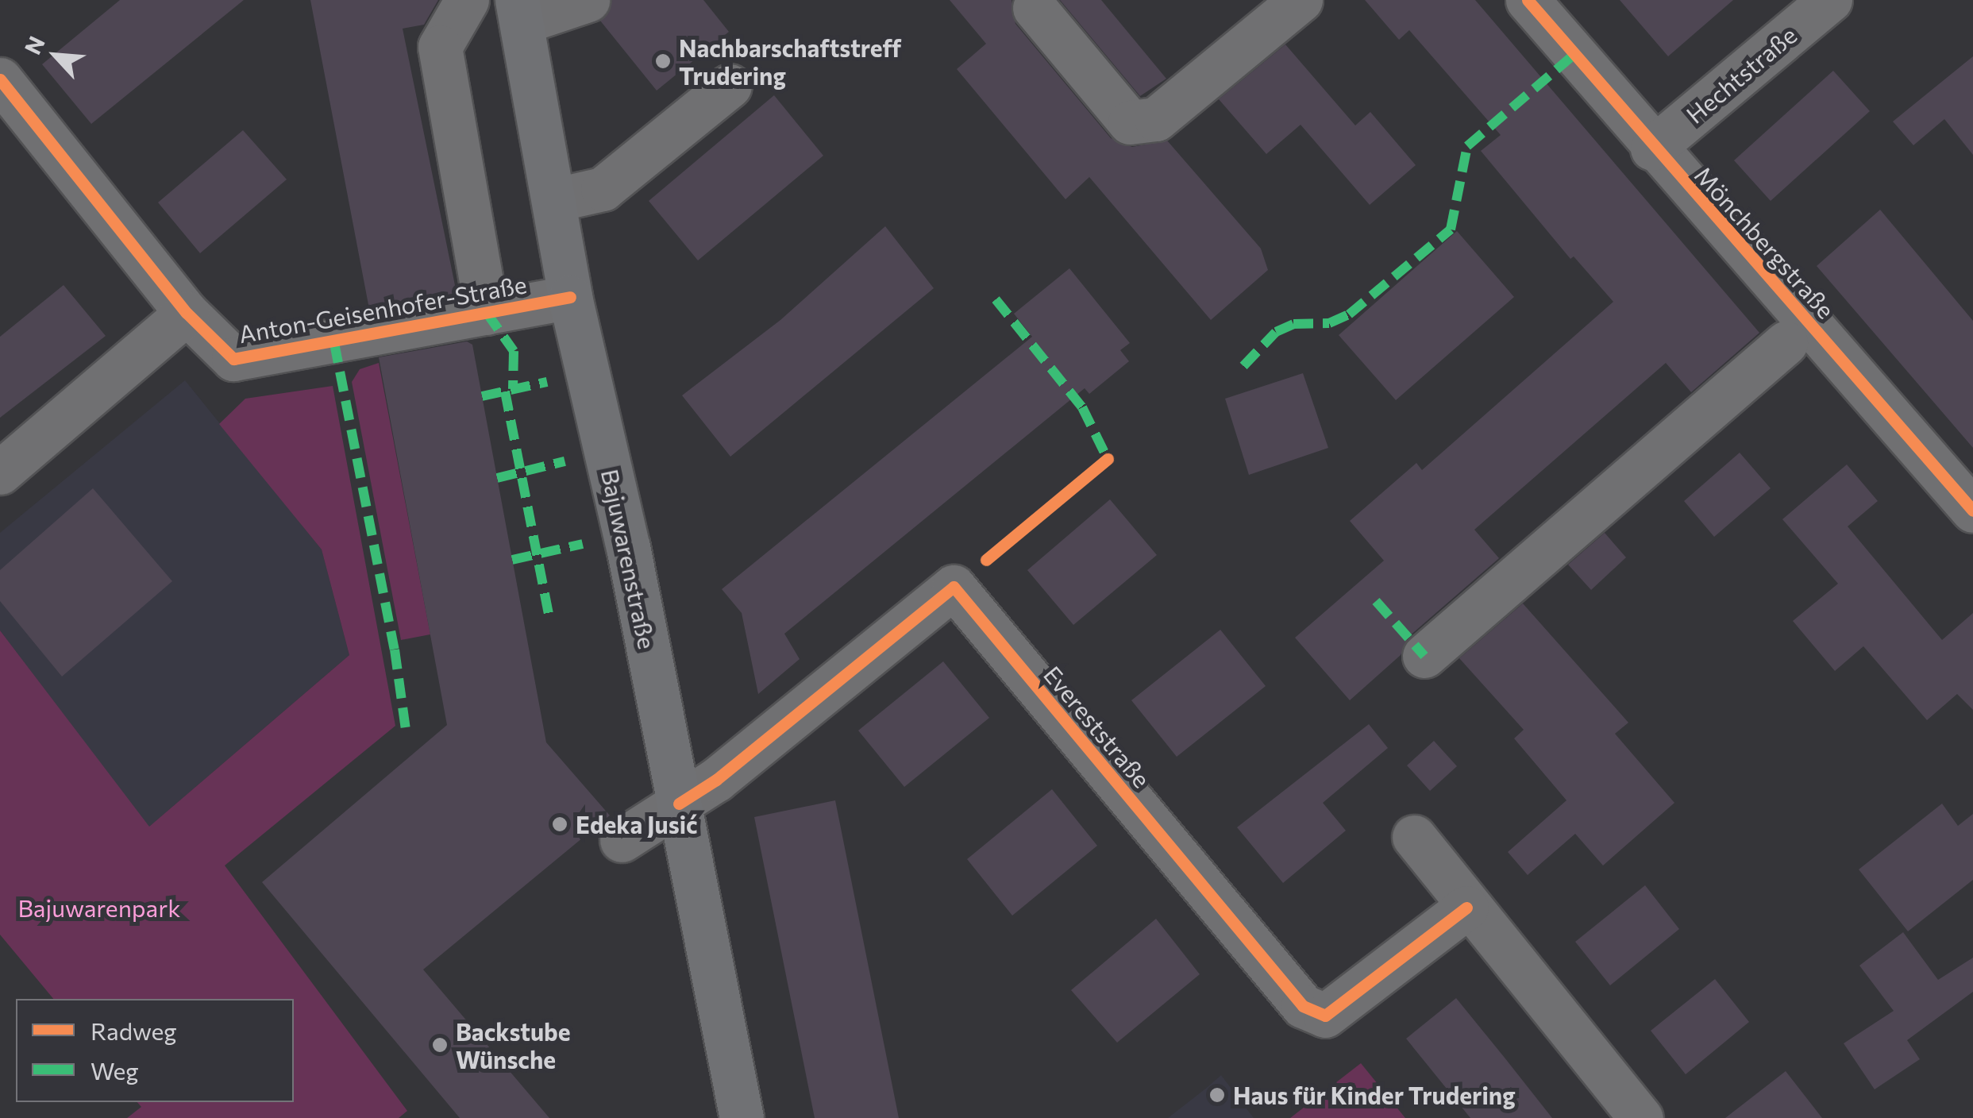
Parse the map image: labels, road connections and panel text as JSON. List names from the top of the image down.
{
  "streets": {
    "main road": ["Bajuwarenstraße"],
    "street": [
      "Hechtstraße",
      "Mönchbergstraße",
      "Anton-Geisenhofer-Straße",
      "Evereststraße"
    ]
  },
  "crossings": [
    ["Hechtstraße", "Mönchbergstraße"],
    ["Anton-Geisenhofer-Straße", "Bajuwarenstraße"],
    ["Bajuwarenstraße", "Evereststraße"]
  ],
  "parks": ["Bajuwarenpark"],
  "places": [
    "Nachbarschaftstreff Trudering",
    "Edeka Jusić",
    "Backstube Wünsche",
    "Haus für Kinder Trudering"
  ],
  "legend": ["Radweg", "Weg"],
  "north": "top left"
}
